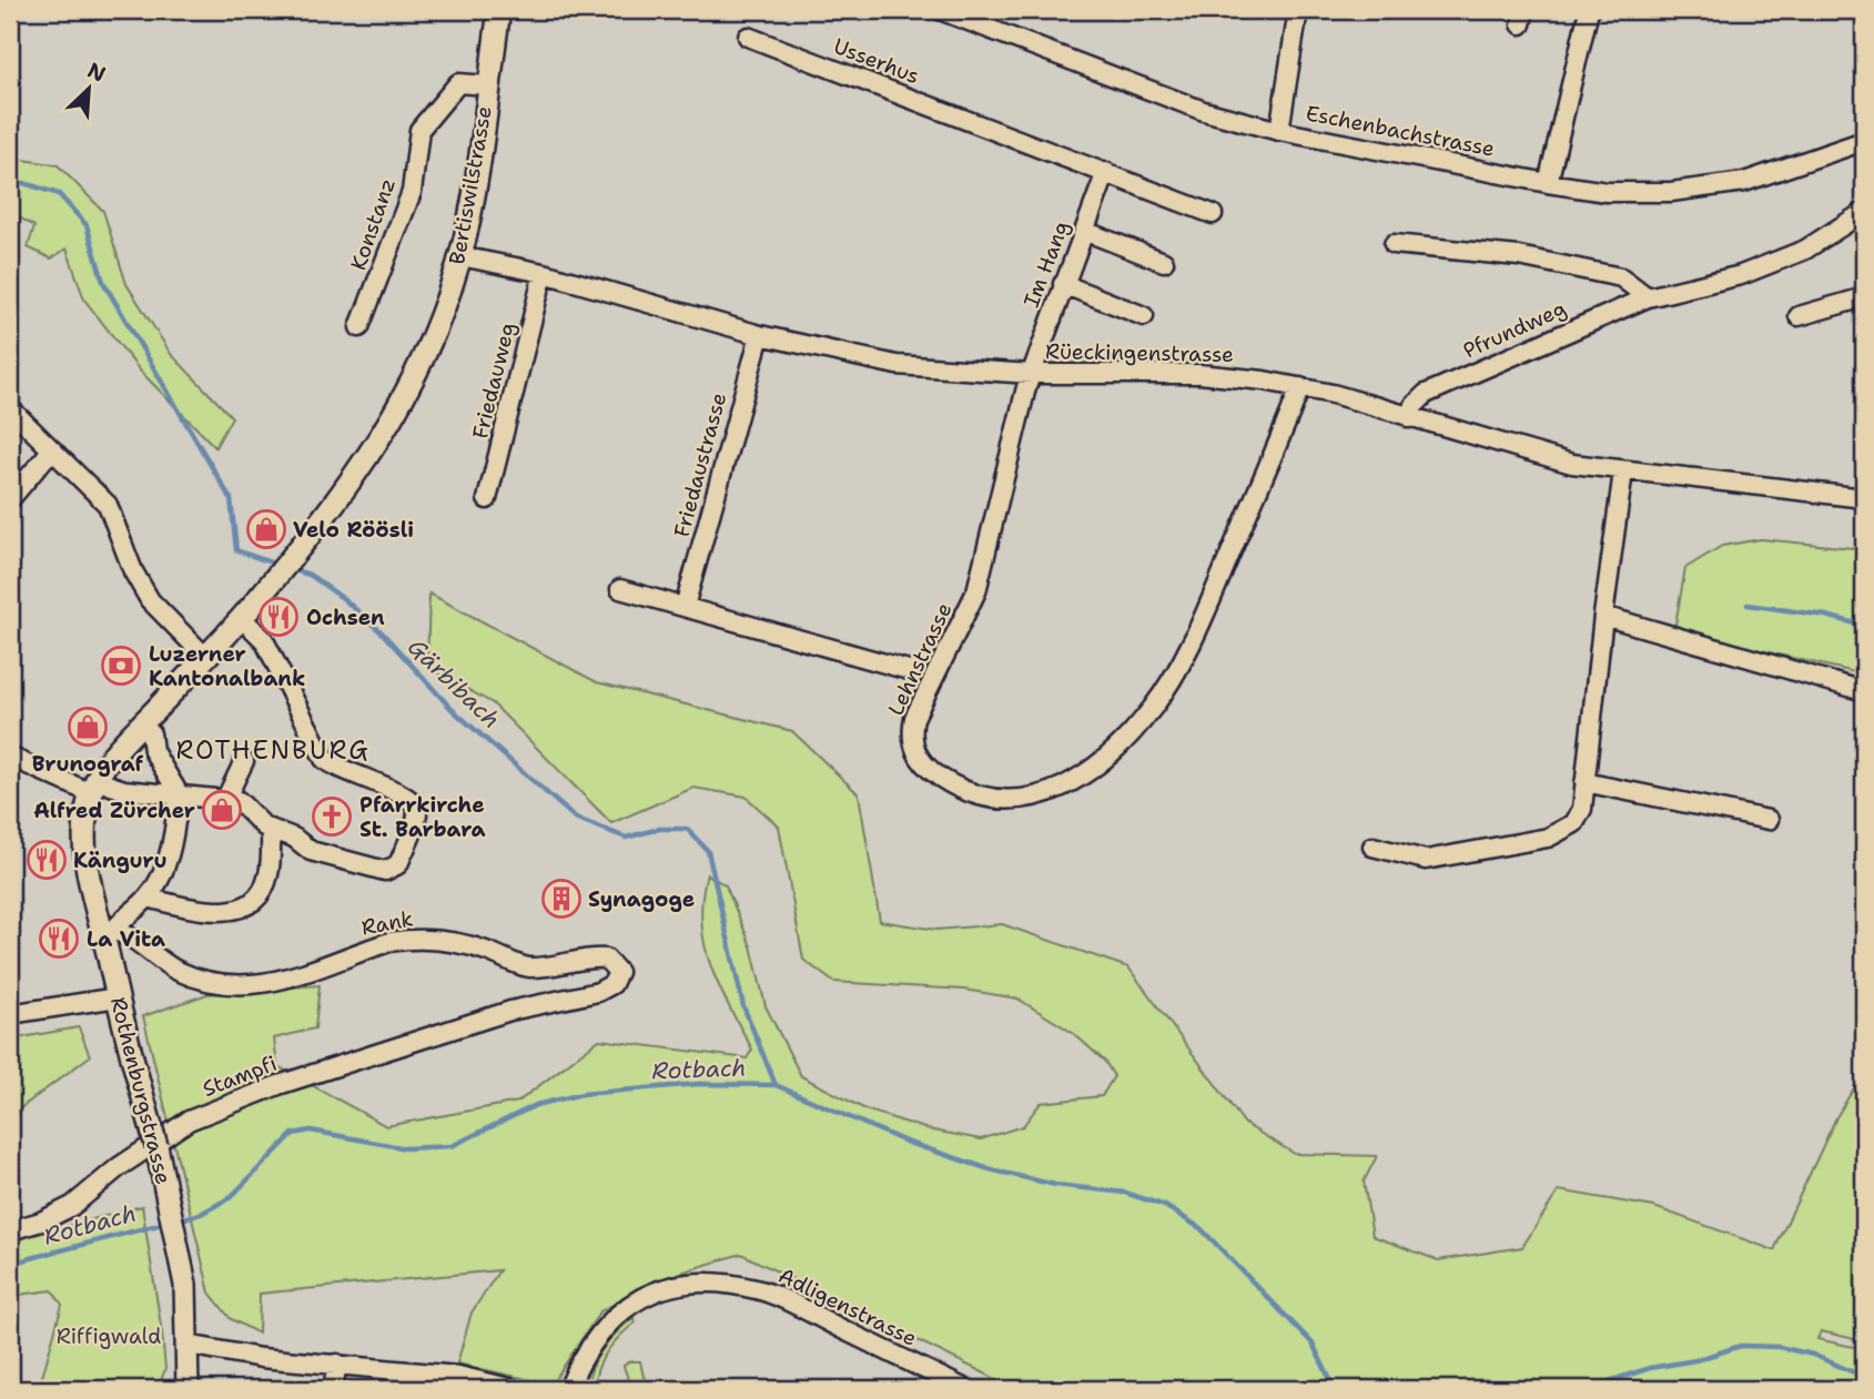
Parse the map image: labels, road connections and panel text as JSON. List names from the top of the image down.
{
  "streets": {
    "main road": ["Bertiswilstrasse", "Rothenburgstrasse"],
    "street": [
      "Usserhus",
      "Eschenbachstrasse",
      "Konstanz",
      "Im Hang",
      "Pfrundweg",
      "Rüeckingenstrasse",
      "Friedauweg",
      "Friedaustrasse",
      "Lehnstrasse",
      "Rank",
      "Stampfi",
      "Adligenstrasse"
    ]
  },
  "crossings": [
    ["Usserhus", "Im Hang"],
    ["Bertiswilstrasse", "Konstanz"],
    ["Bertiswilstrasse", "Rüeckingenstrasse"],
    ["Bertiswilstrasse", "Rothenburgstrasse"],
    ["Im Hang", "Rüeckingenstrasse"],
    ["Im Hang", "Lehnstrasse"],
    ["Pfrundweg", "Rüeckingenstrasse"],
    ["Rüeckingenstrasse", "Friedauweg"],
    ["Rüeckingenstrasse", "Friedaustrasse"],
    ["Rüeckingenstrasse", "Lehnstrasse"],
    ["Rank", "Stampfi"],
    ["Rank", "Rothenburgstrasse"]
  ],
  "districts": ["ROTHENBURG"],
  "water": ["Gärbibach", "Rotbach"],
  "parks": ["Riffigwald"],
  "places": {
    "shop": ["Velo Röösli", "Brunograf", "Alfred Zürcher"],
    "restaurant": ["Ochsen", "Känguru", "La Vita"],
    "bank": ["Luzerner Kantonalbank"],
    "church": ["Pfarrkirche St. Barbara"],
    "building": ["Synagoge"]
  },
  "north": "top right"
}
